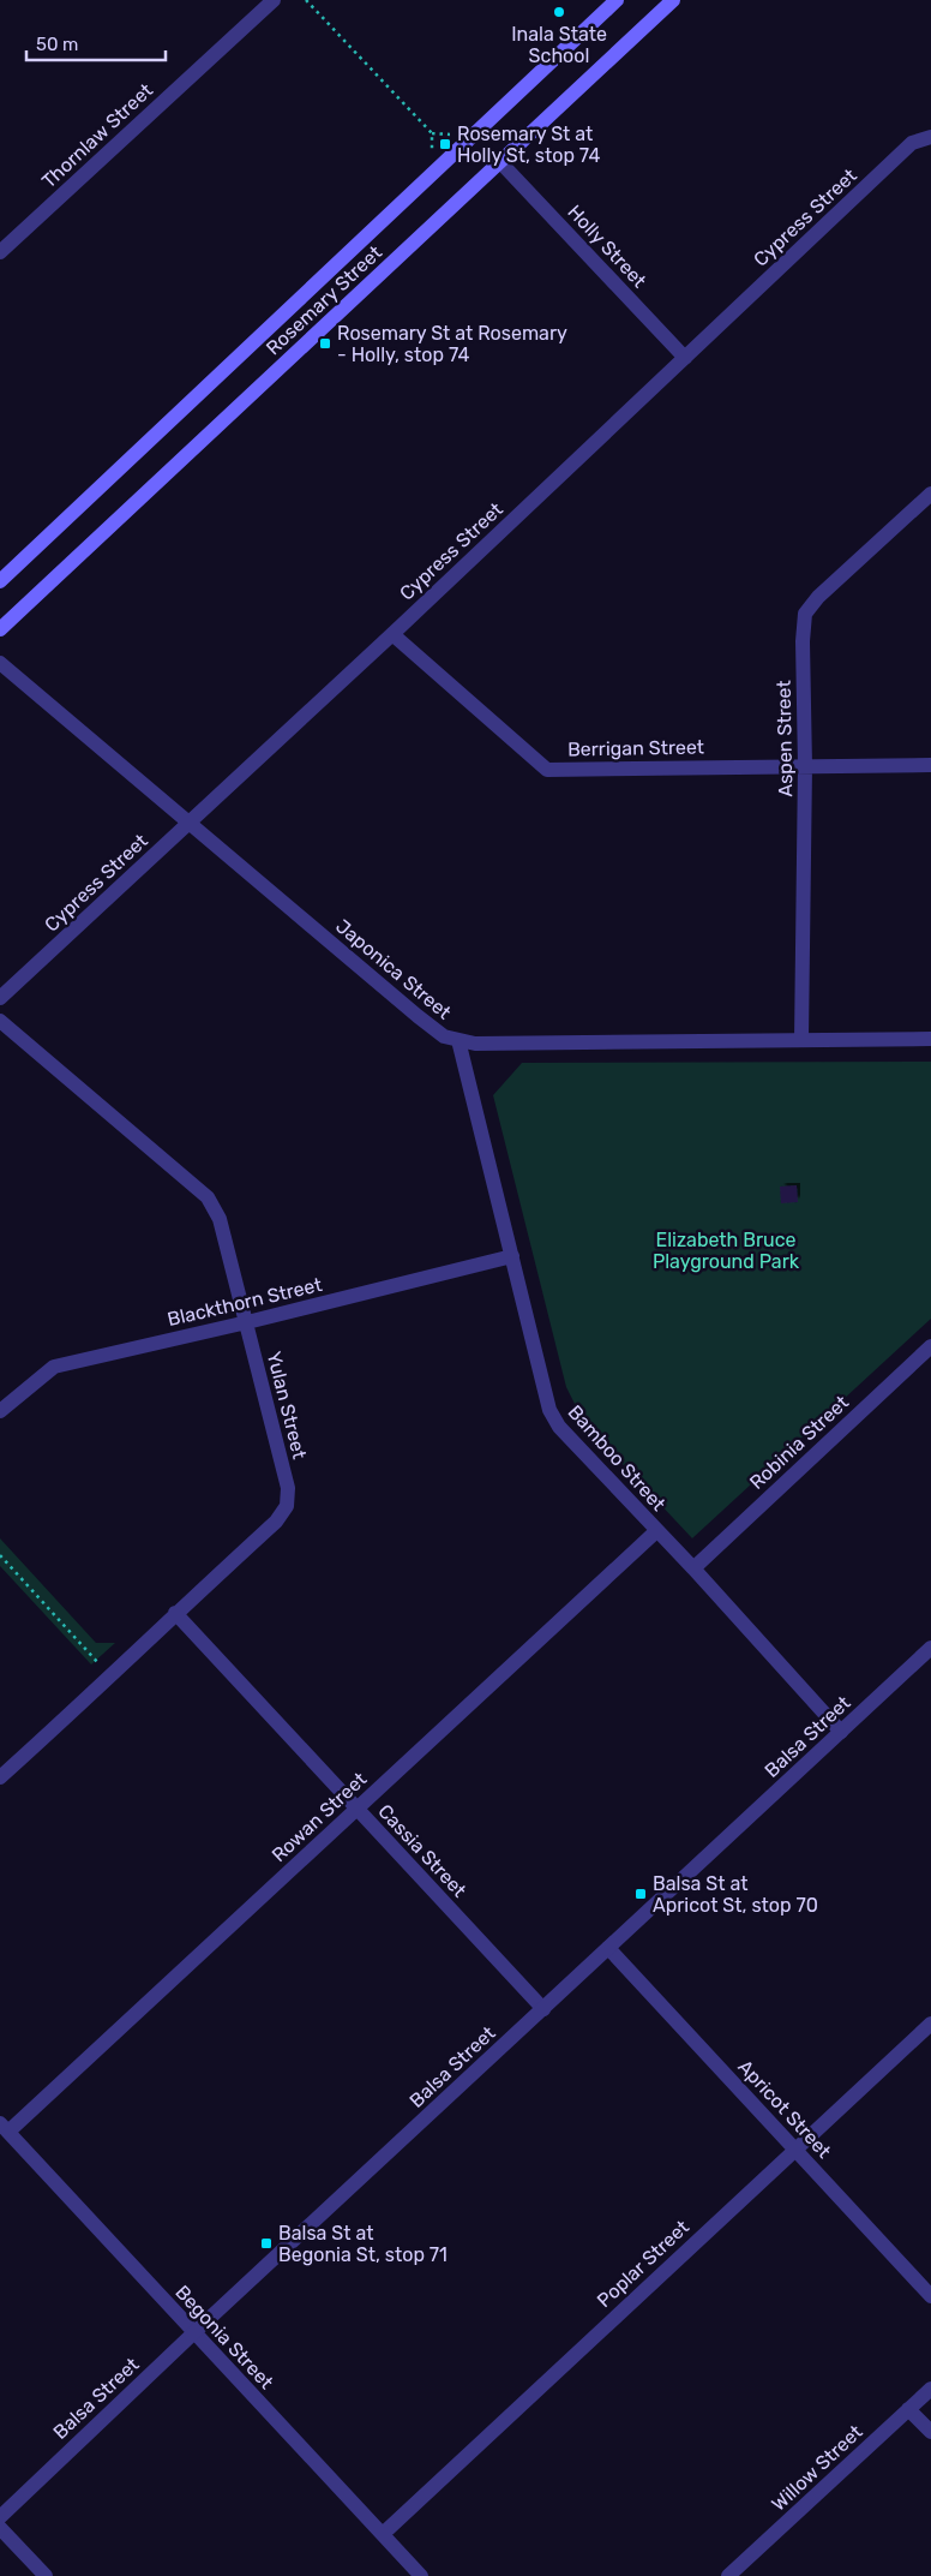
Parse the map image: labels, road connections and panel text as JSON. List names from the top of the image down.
{
  "streets": {
    "main road": ["Rosemary Street"],
    "street": [
      "Thornlaw Street",
      "Cypress Street",
      "Holly Street",
      "Aspen Street",
      "Berrigan Street",
      "Japonica Street",
      "Blackthorn Street",
      "Yulan Street",
      "Robinia Street",
      "Bamboo Street",
      "Balsa Street",
      "Rowan Street",
      "Cassia Street",
      "Apricot Street",
      "Poplar Street",
      "Begonia Street",
      "Willow Street"
    ]
  },
  "crossings": [
    ["Cypress Street", "Holly Street"],
    ["Cypress Street", "Berrigan Street"],
    ["Cypress Street", "Japonica Street"],
    ["Holly Street", "Rosemary Street"],
    ["Aspen Street", "Berrigan Street"],
    ["Aspen Street", "Japonica Street"],
    ["Japonica Street", "Bamboo Street"],
    ["Blackthorn Street", "Yulan Street"],
    ["Blackthorn Street", "Bamboo Street"],
    ["Yulan Street", "Cassia Street"],
    ["Robinia Street", "Bamboo Street"],
    ["Bamboo Street", "Balsa Street"],
    ["Bamboo Street", "Rowan Street"],
    ["Balsa Street", "Cassia Street"],
    ["Balsa Street", "Apricot Street"],
    ["Balsa Street", "Begonia Street"],
    ["Rowan Street", "Cassia Street"],
    ["Rowan Street", "Begonia Street"],
    ["Apricot Street", "Poplar Street"],
    ["Poplar Street", "Begonia Street"]
  ],
  "parks": ["Elizabeth Bruce Playground Park"],
  "places": {
    "other": ["Inala State School"],
    "transit": [
      "Rosemary St at Holly St, stop 74",
      "Rosemary St at Rosemary - Holly, stop 74",
      "Balsa St at Apricot St, stop 70",
      "Balsa St at Begonia St, stop 71"
    ]
  },
  "scale_bar": "50 m"
}
